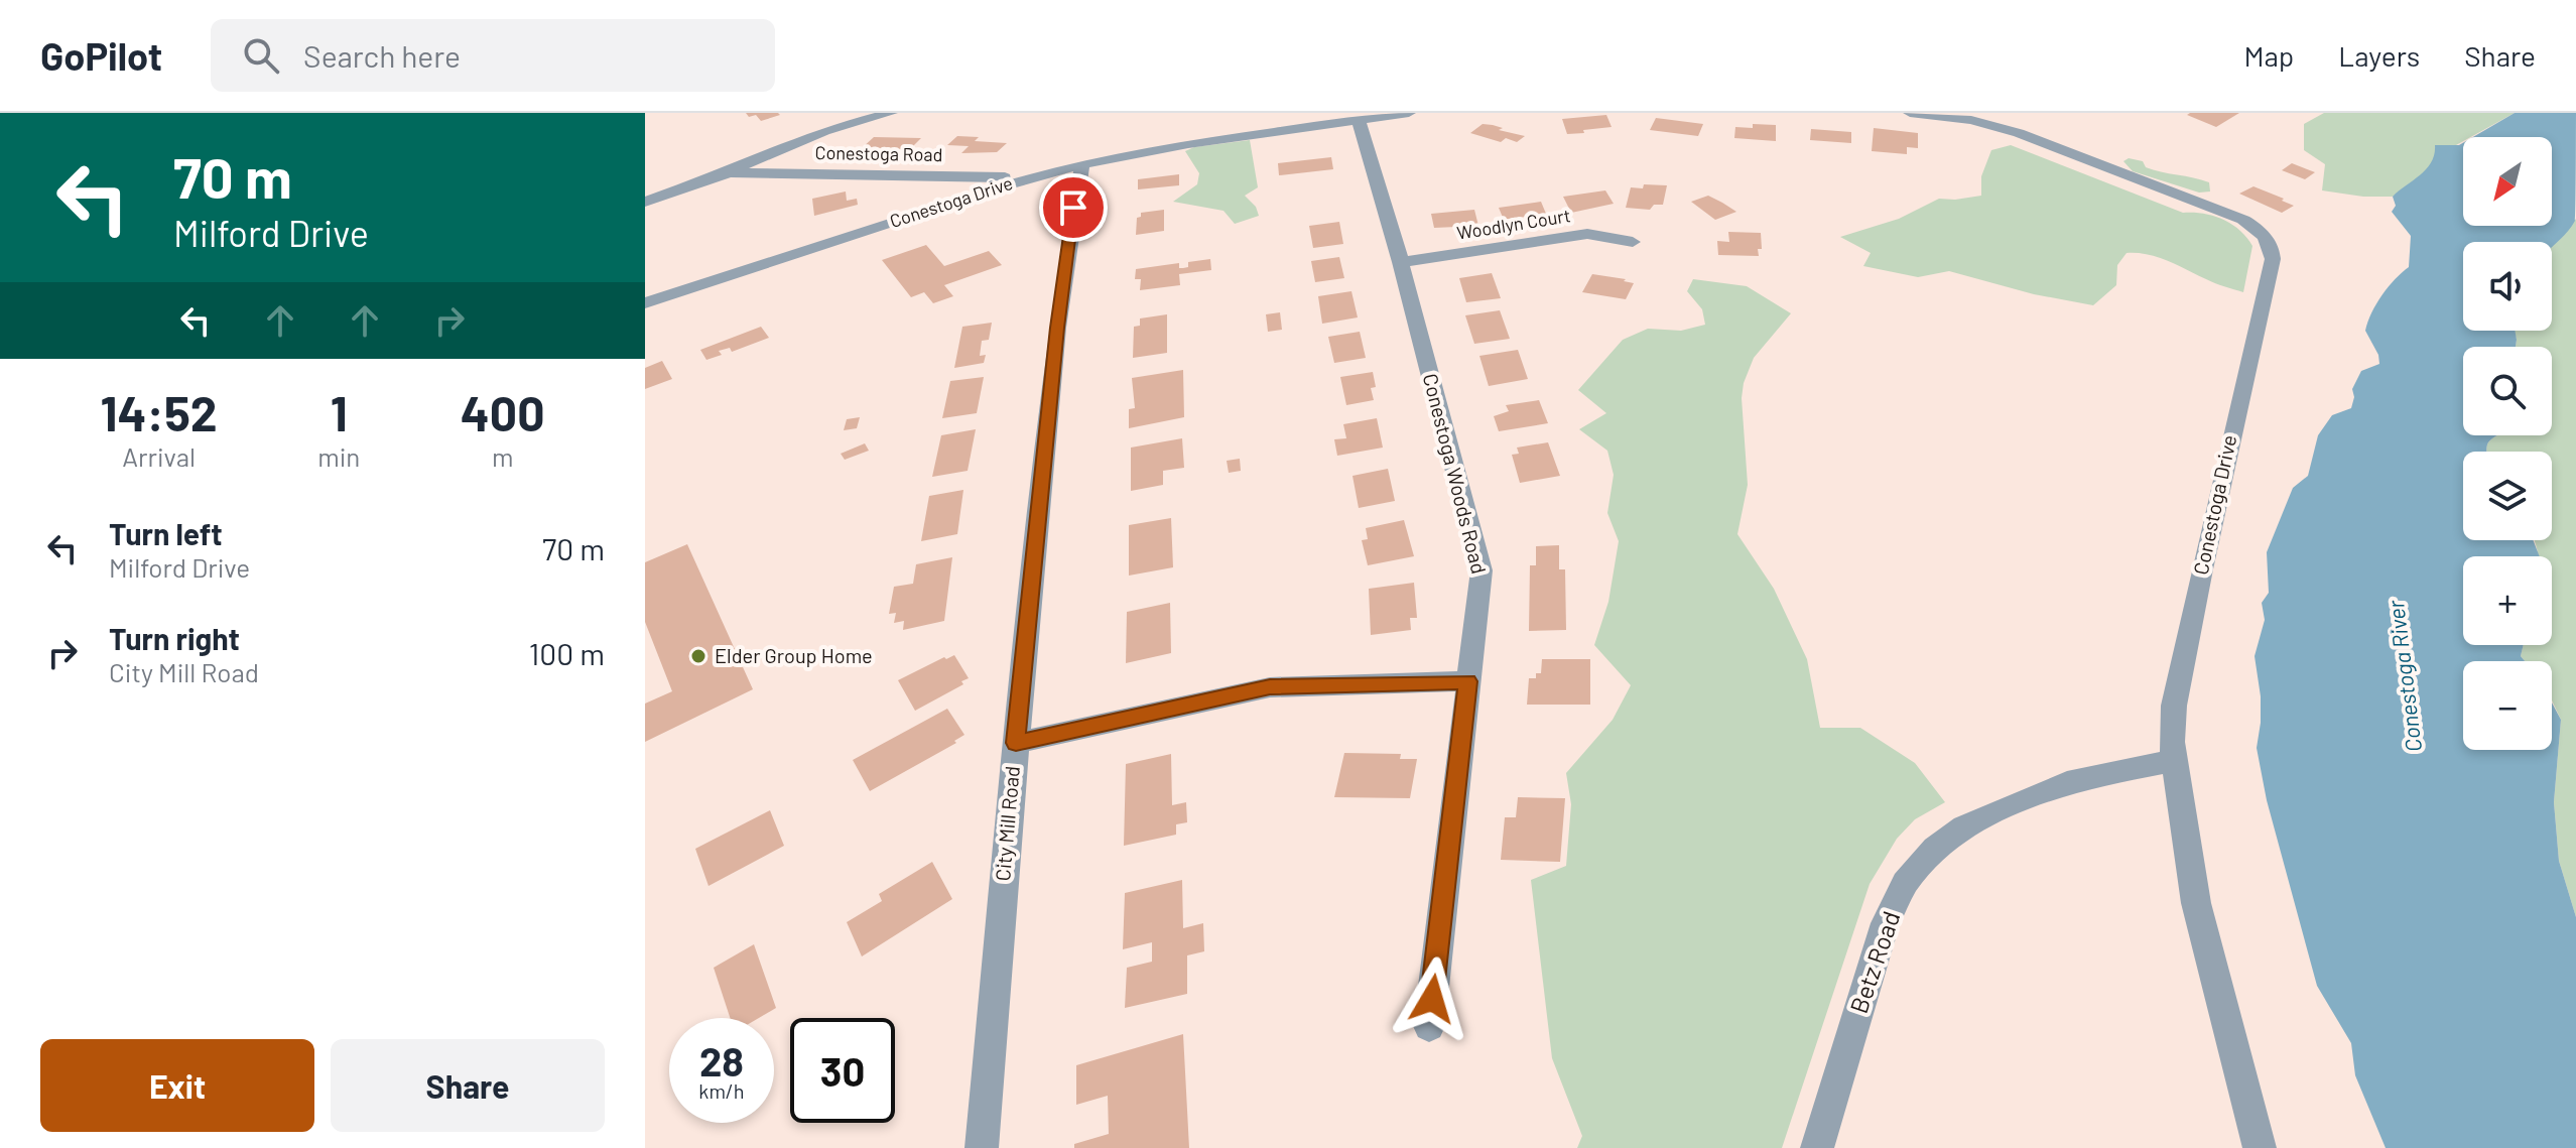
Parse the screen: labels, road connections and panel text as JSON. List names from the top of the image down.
{
  "streets": {
    "street": [
      "Conestoga Road",
      "Conestoga Drive",
      "Woodlyn Court",
      "Conestoga Woods Road",
      "City Mill Road",
      "Betz Road"
    ]
  },
  "crossings": [
    ["Conestoga Road", "Conestoga Drive"],
    ["Conestoga Drive", "Conestoga Woods Road"],
    ["Conestoga Drive", "City Mill Road"],
    ["Conestoga Drive", "Betz Road"],
    ["Woodlyn Court", "Conestoga Woods Road"]
  ],
  "water": ["Conestoga River"],
  "places": ["Elder Group Home"],
  "north": "bottom left",
  "page": {
    "header": "GoPilot",
    "search": "Search here",
    "nav": ["Map", "Layers", "Share"],
    "turn": ["70 m", "Milford Drive"],
    "map_buttons": ["+", "−"],
    "eta": [
      "14:52",
      "Arrival",
      "1",
      "min",
      "400",
      "m"
    ],
    "list": [
      {
        "name": "Turn left",
        "note": "Milford Drive",
        "value": "70 m"
      },
      {
        "name": "Turn right",
        "note": "City Mill Road",
        "value": "100 m"
      }
    ],
    "speed": "28 km/h",
    "limit": "30",
    "buttons": ["Exit", "Share"]
  }
}
